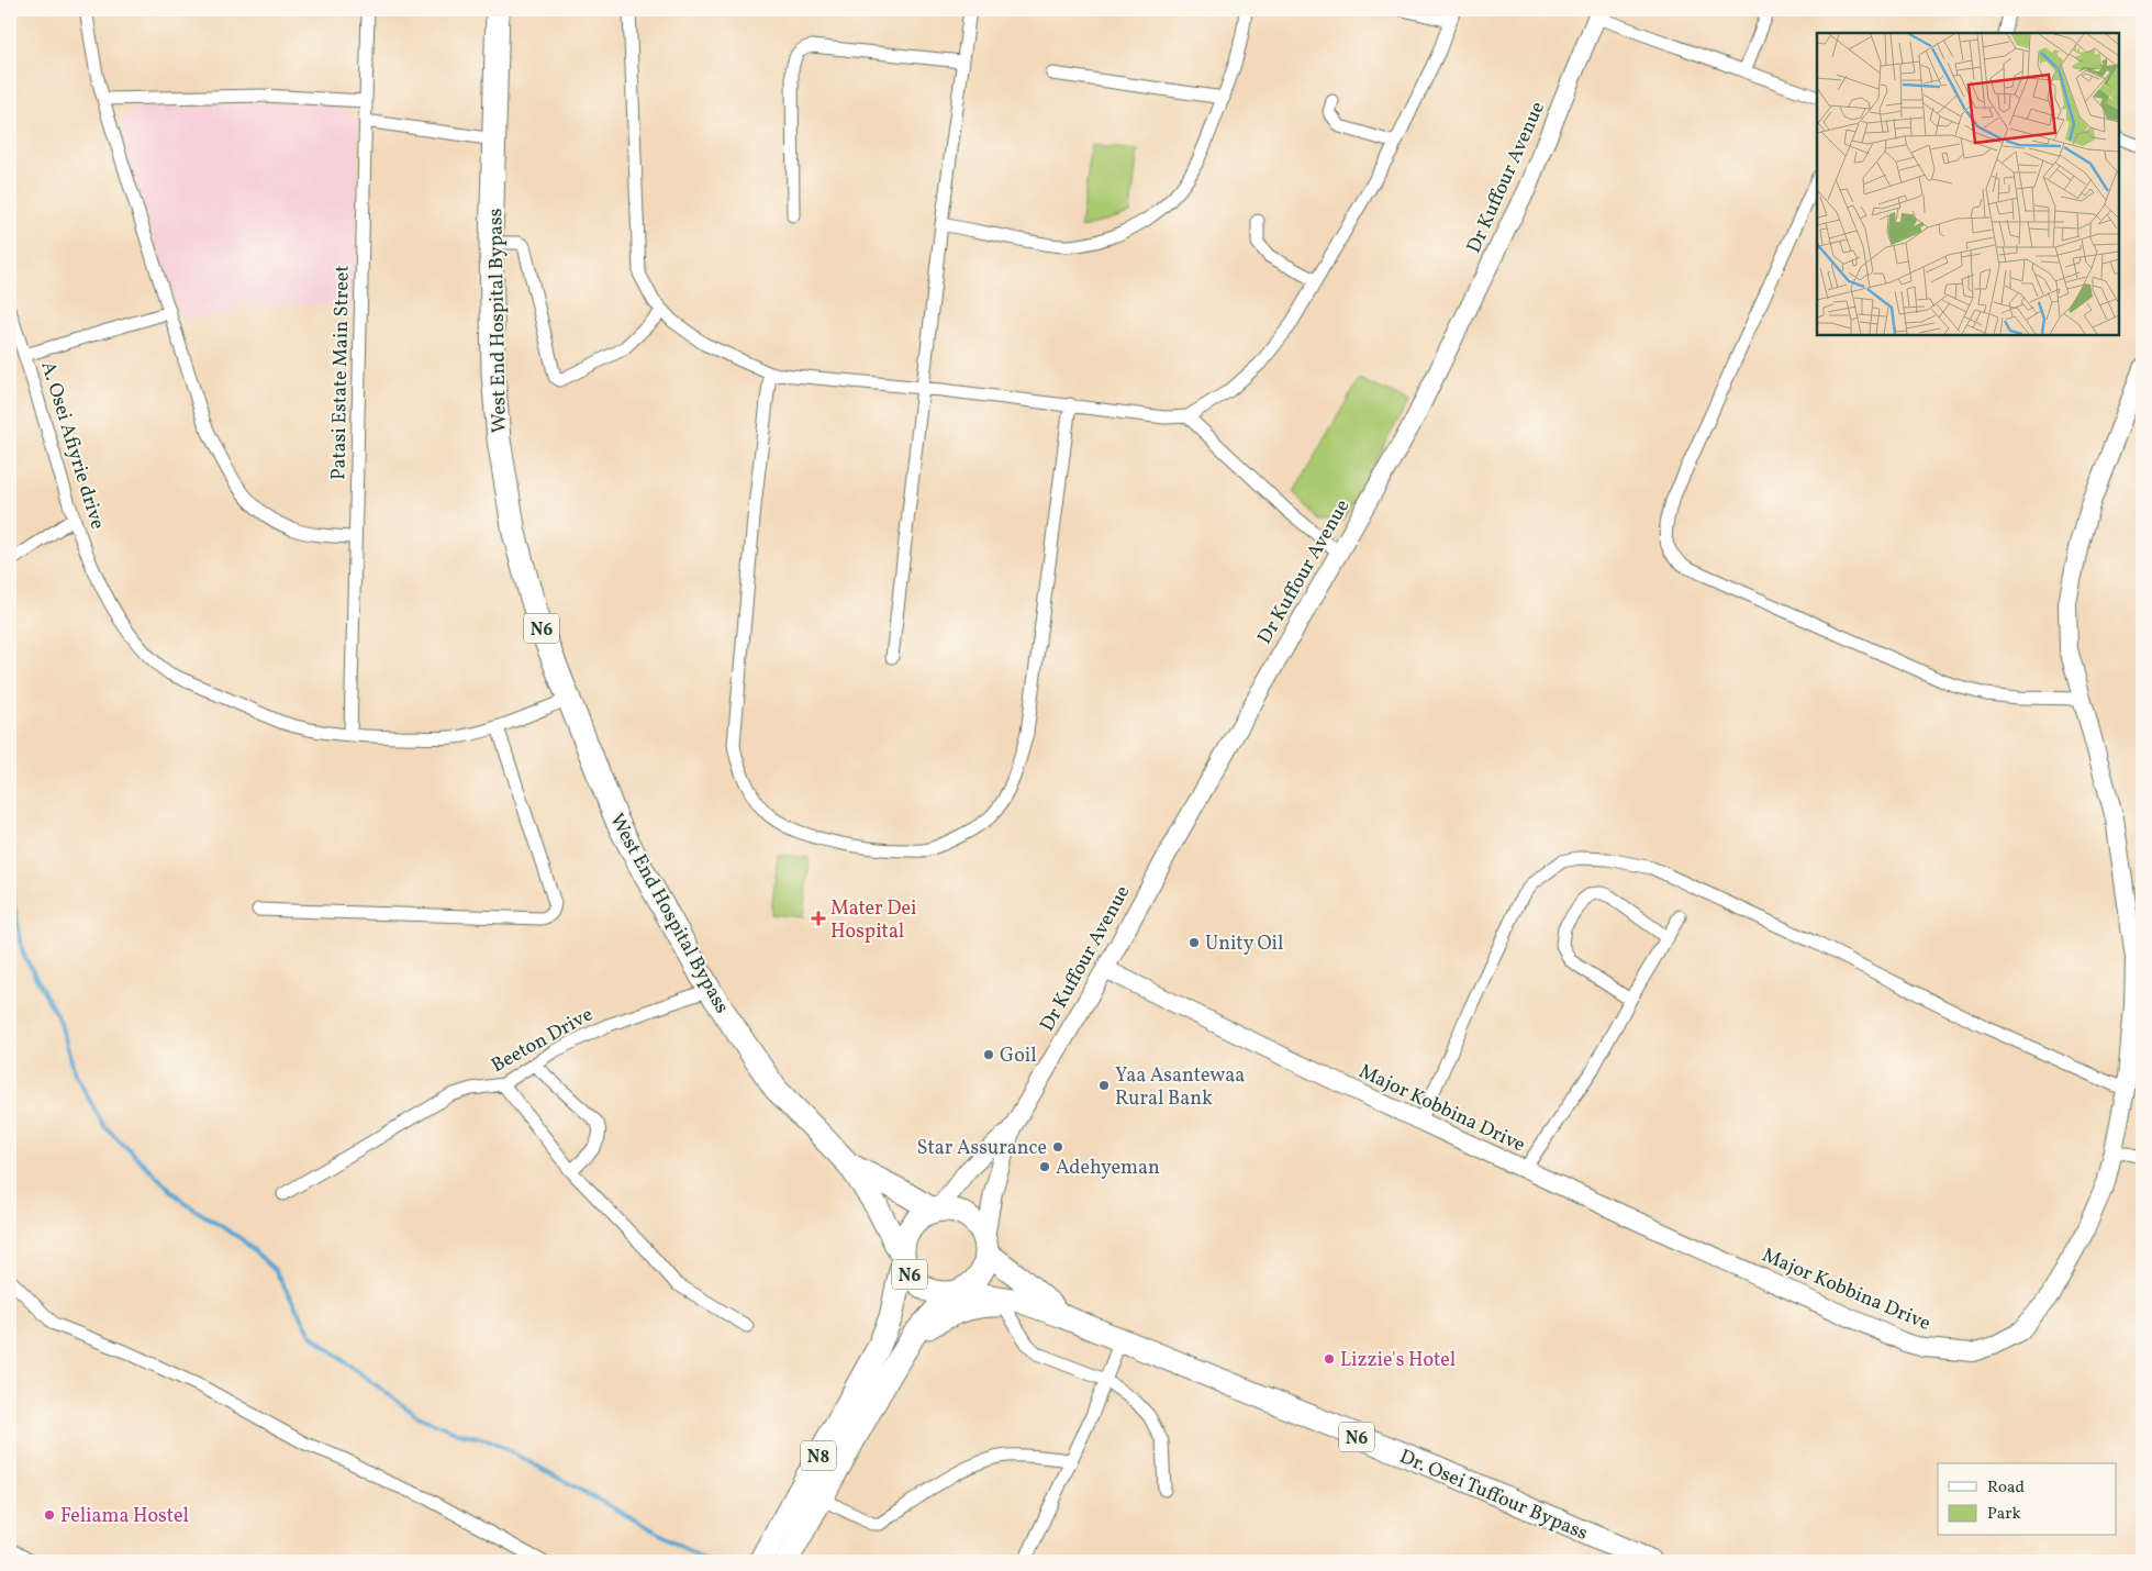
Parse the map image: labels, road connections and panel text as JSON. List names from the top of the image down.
{
  "streets": {
    "highway": [
      "West End Hospital Bypass",
      "N6",
      "N8",
      "Dr. Osei Tuffour Bypass"
    ],
    "street": [
      "Dr Kuffour Avenue",
      "Patasi Estate Main Street",
      "A. Osei Afiyrie drive",
      "Beeton Drive",
      "Major Kobbina Drive"
    ]
  },
  "crossings": [
    ["Dr Kuffour Avenue", "Major Kobbina Drive"],
    ["West End Hospital Bypass", "A. Osei Afiyrie drive"],
    ["West End Hospital Bypass", "N6"],
    ["West End Hospital Bypass", "Beeton Drive"],
    ["West End Hospital Bypass", "N8"],
    ["West End Hospital Bypass", "Dr. Osei Tuffour Bypass"],
    ["Patasi Estate Main Street", "A. Osei Afiyrie drive"],
    ["N6", "N8"],
    ["N6", "Dr. Osei Tuffour Bypass"],
    ["N8", "Dr. Osei Tuffour Bypass"]
  ],
  "places": {
    "health": ["Mater Dei Hospital"],
    "other": [
      "Unity Oil",
      "Goil",
      "Yaa Asantewaa Rural Bank",
      "Star Assurance",
      "Adehyeman",
      "Lizzie's Hotel",
      "Feliama Hostel"
    ]
  },
  "legend": ["Road", "Park"]
}
